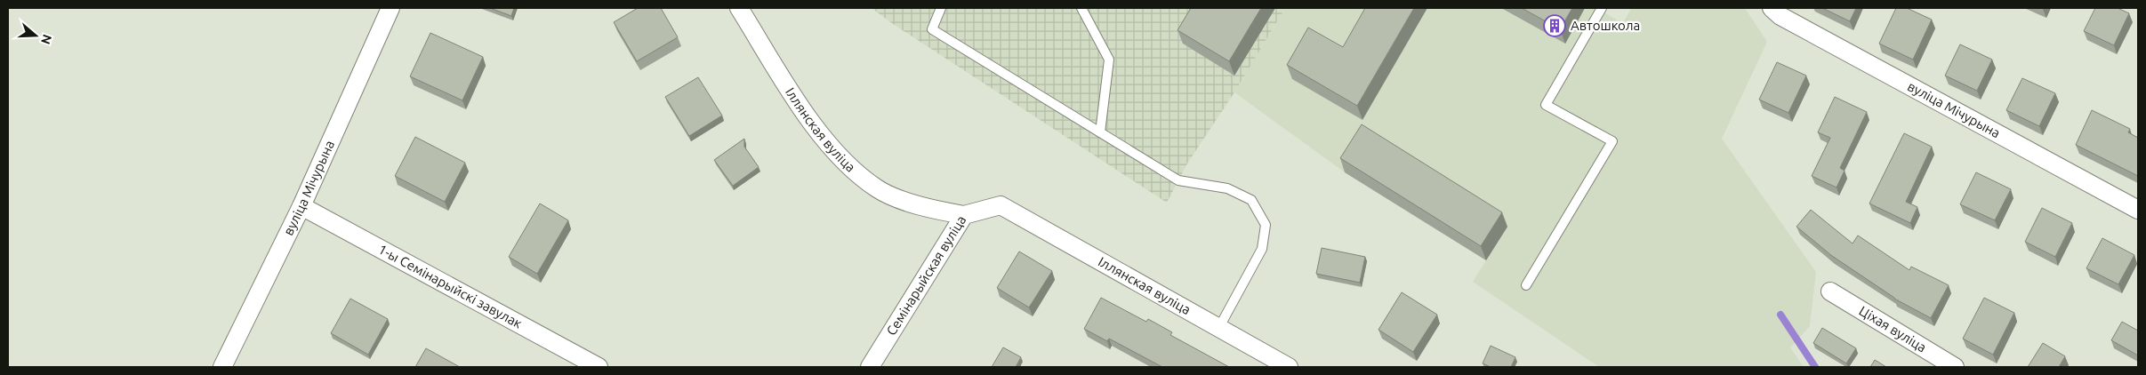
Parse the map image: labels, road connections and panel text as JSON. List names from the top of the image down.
{
  "streets": {
    "street": [
      "вуліца Мічурына",
      "Іллянская вуліца",
      "Семінарыйская вуліца",
      "1-ы Семінарыйскі завулак",
      "Ціхая вуліца"
    ]
  },
  "crossings": [
    ["вуліца Мічурына", "1-ы Семінарыйскі завулак"],
    ["Іллянская вуліца", "Семінарыйская вуліца"]
  ],
  "places": {
    "building": ["Автошкола"]
  },
  "north": "right"
}
